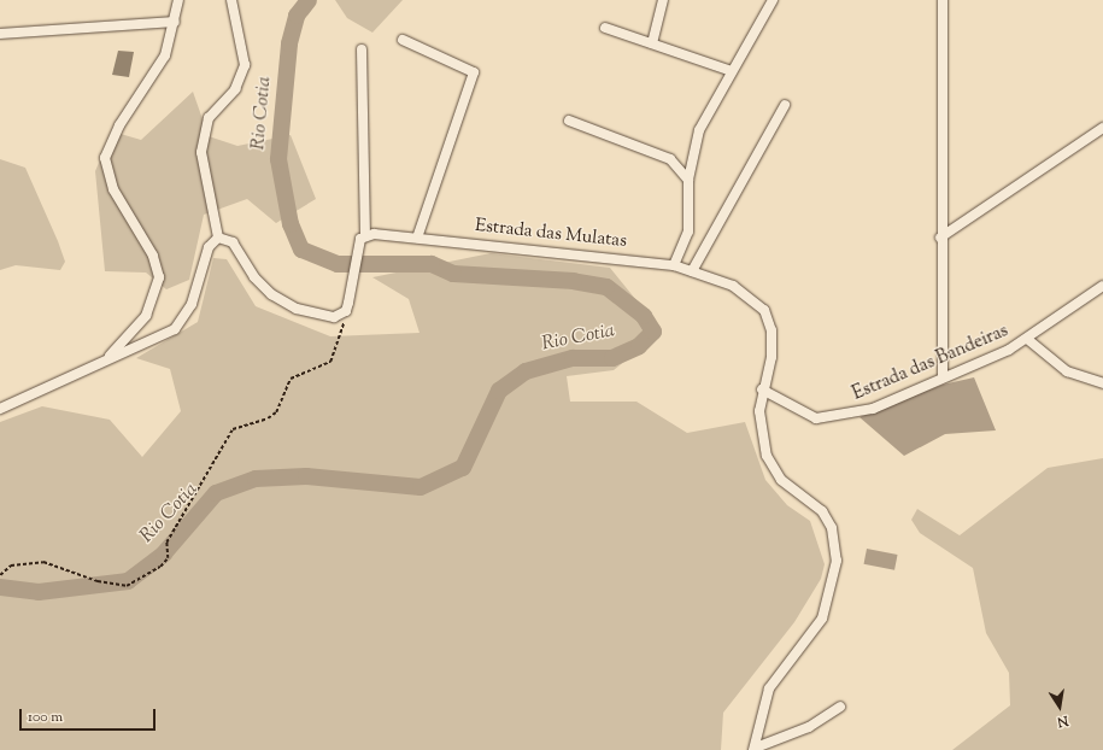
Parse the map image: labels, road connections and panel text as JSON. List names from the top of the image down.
{
  "streets": {
    "street": ["Estrada das Mulatas", "Estrada das Bandeiras"]
  },
  "crossings": [
    ["Estrada das Mulatas", "Estrada das Bandeiras"]
  ],
  "water": ["Rio Cotia"],
  "scale_bar": "100 m",
  "north": "bottom"
}
